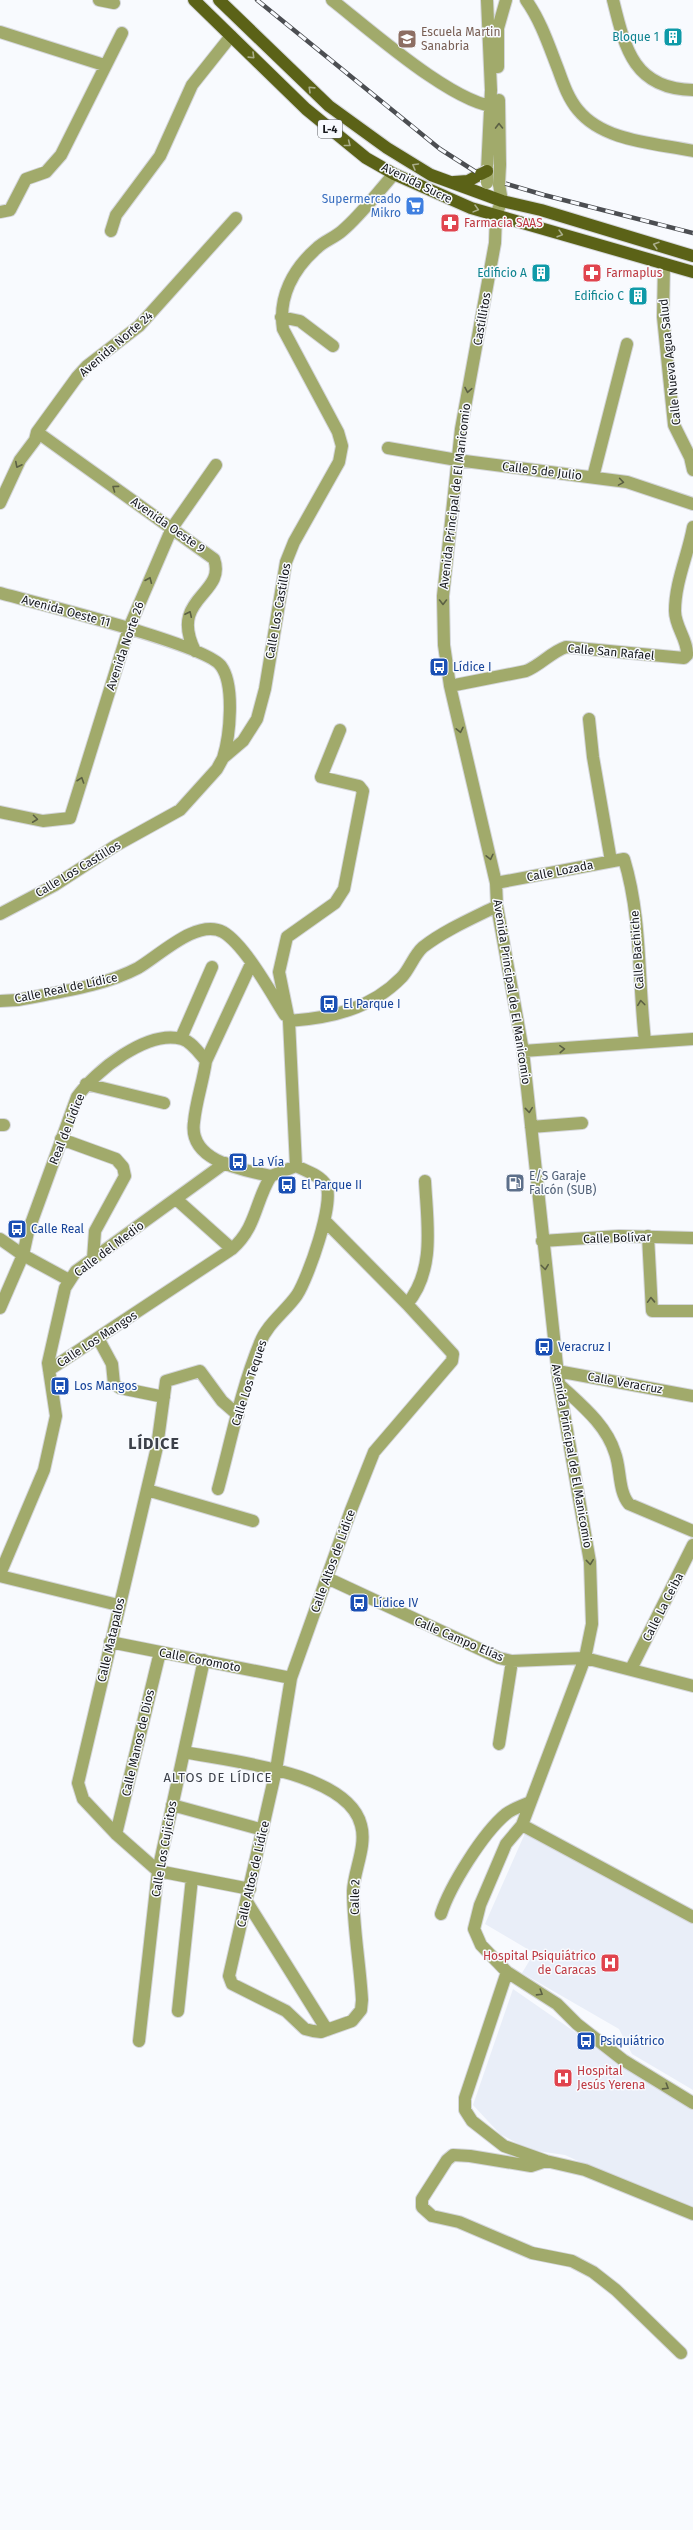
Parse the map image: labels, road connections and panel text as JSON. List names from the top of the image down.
{
  "streets": {
    "main road": ["L-4", "Avenida Sucre"],
    "street": [
      "Castillitos",
      "Avenida Norte 24",
      "Calle Nueva Agua Salud",
      "Calle 5 de Julio",
      "Avenida Principal de El Manicomio",
      "Avenida Oeste 9",
      "Avenida Oeste 11",
      "Calle Los Castillos",
      "Avenida Norte 26",
      "Calle San Rafael",
      "Calle Lozada",
      "Calle Bachiche",
      "Calle Real de Lídice",
      "Real de Lídice",
      "Calle Bolívar",
      "Calle del Medio",
      "Calle Los Mangos",
      "Calle Los Teques",
      "Calle Veracruz",
      "Calle Altos de Lídice",
      "Calle La Ceiba",
      "Calle Campo Elías",
      "Calle Matapalos",
      "Calle Coromoto",
      "Calle Manos de Dios",
      "Calle Los Cujicitos",
      "Calle 2"
    ]
  },
  "crossings": [
    ["Avenida Sucre", "Castillitos"],
    ["Avenida Sucre", "Calle Nueva Agua Salud"],
    ["Avenida Sucre", "Calle Los Castillos"],
    ["Castillitos", "Avenida Principal de El Manicomio"],
    ["Avenida Norte 24", "Avenida Oeste 9"],
    ["Calle 5 de Julio", "Avenida Principal de El Manicomio"],
    ["Avenida Principal de El Manicomio", "Calle San Rafael"],
    ["Avenida Principal de El Manicomio", "Calle Lozada"],
    ["Avenida Principal de El Manicomio", "Calle Bolívar"],
    ["Avenida Principal de El Manicomio", "Calle Veracruz"],
    ["Avenida Principal de El Manicomio", "Calle Campo Elías"],
    ["Avenida Oeste 9", "Avenida Oeste 11"],
    ["Avenida Oeste 9", "Avenida Norte 26"],
    ["Avenida Oeste 11", "Calle Los Castillos"],
    ["Avenida Oeste 11", "Avenida Norte 26"],
    ["Calle Lozada", "Calle Bachiche"],
    ["Calle Real de Lídice", "Calle Los Teques"],
    ["Calle del Medio", "Calle Los Mangos"],
    ["Calle Los Teques", "Calle Altos de Lídice"],
    ["Calle Los Teques", "Calle Matapalos"],
    ["Calle Altos de Lídice", "Calle Campo Elías"],
    ["Calle Altos de Lídice", "Calle Matapalos"],
    ["Calle Altos de Lídice", "Calle Coromoto"],
    ["Calle Altos de Lídice", "Calle 2"],
    ["Calle La Ceiba", "Calle Campo Elías"],
    ["Calle Matapalos", "Calle Coromoto"],
    ["Calle Matapalos", "Calle Manos de Dios"],
    ["Calle Matapalos", "Calle Los Cujicitos"],
    ["Calle Coromoto", "Calle Manos de Dios"],
    ["Calle Coromoto", "Calle Los Cujicitos"],
    ["Calle Los Cujicitos", "Calle 2"]
  ],
  "one_way": [
    "Avenida Principal de El Manicomio",
    "Avenida Oeste 9",
    "Avenida Norte 26",
    "Calle Bachiche"
  ],
  "districts": ["LÍDICE", "ALTOS DE LÍDICE"],
  "places": {
    "building": ["Bloque 1", "Edificio A", "Edificio C"],
    "school or university": ["Escuela Martin Sanabria"],
    "supermarket": ["Supermercado Mikro"],
    "pharmacy": ["Farmacia SAAS", "Farmaplus"],
    "bus stop": [
      "Lídice I",
      "El Parque I",
      "La Vía",
      "El Parque II",
      "Calle Real",
      "Veracruz I",
      "Los Mangos",
      "Lídice IV",
      "Psiquiátrico"
    ],
    "fuel station": ["E/S Garaje Falcón (SUB)"],
    "hospital": ["Hospital Psiquiátrico de Caracas", "Hospital Jesús Yerena"]
  }
}
